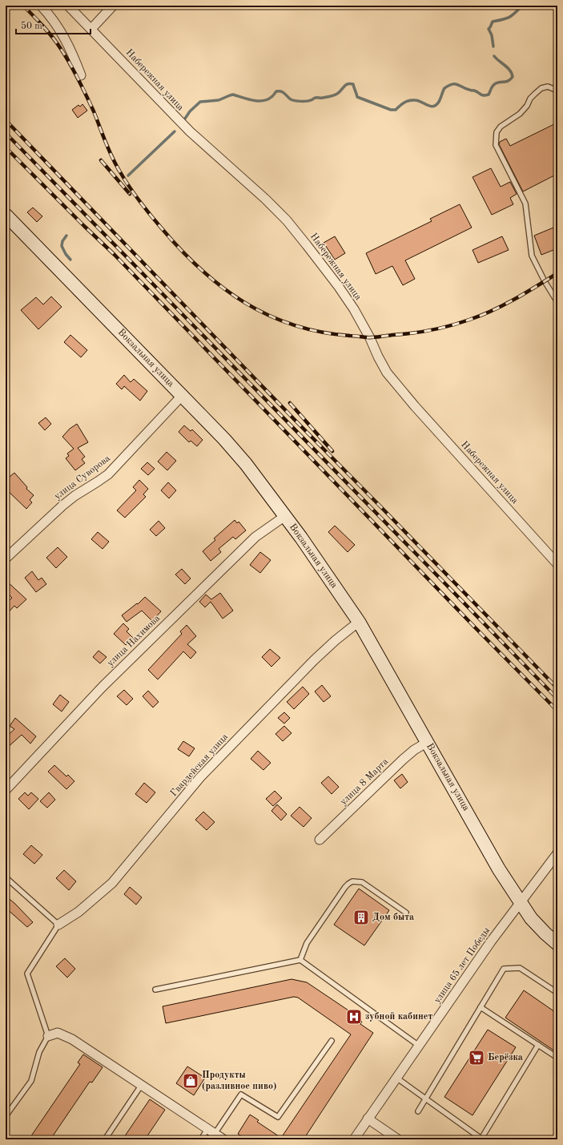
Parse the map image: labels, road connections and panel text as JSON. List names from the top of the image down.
{
  "streets": {
    "main road": ["Вокзальная улица"],
    "street": [
      "Набережная улица",
      "улица Суворова",
      "улица Нахимова",
      "Гвардейская улица",
      "улица 8 Марта",
      "улица 65 лет Победы"
    ]
  },
  "crossings": [
    ["Вокзальная улица", "улица Суворова"],
    ["Вокзальная улица", "улица Нахимова"],
    ["Вокзальная улица", "Гвардейская улица"],
    ["Вокзальная улица", "улица 8 Марта"],
    ["Вокзальная улица", "улица 65 лет Победы"]
  ],
  "places": {
    "building": ["Дом быта"],
    "hospital": ["зубной кабинет"],
    "supermarket": ["Берёзка"],
    "shop": ["Продукты (разливное пиво)"]
  },
  "scale_bar": "50 m"
}
